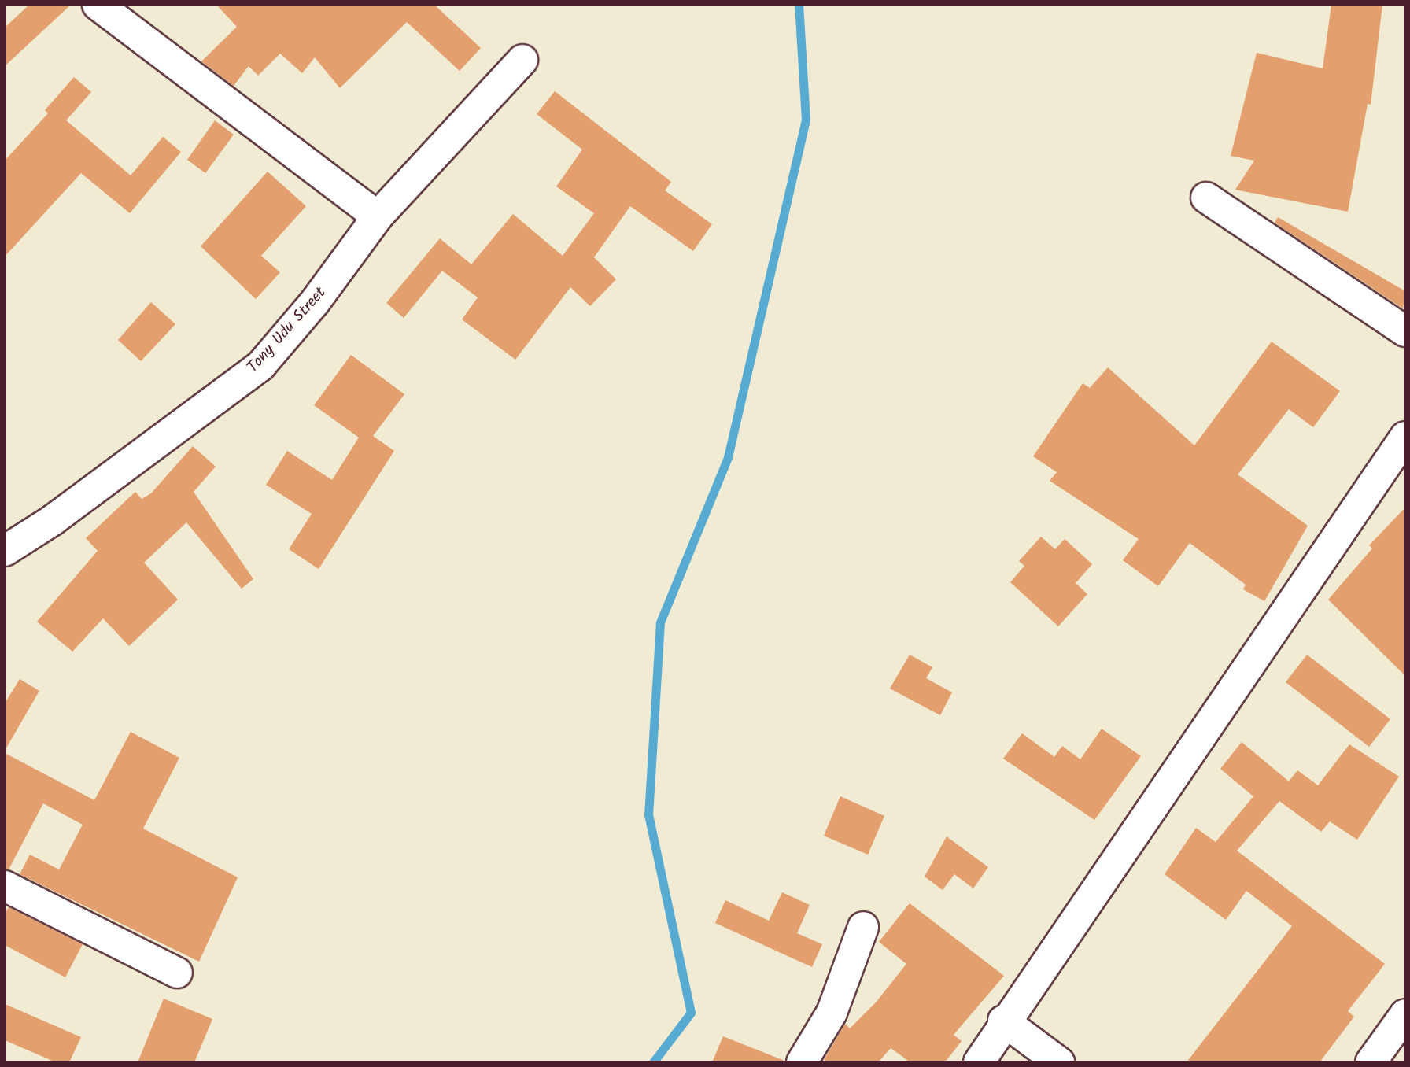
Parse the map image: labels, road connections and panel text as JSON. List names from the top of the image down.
{
  "streets": {
    "street": ["Tony Udu Street"]
  }
}
